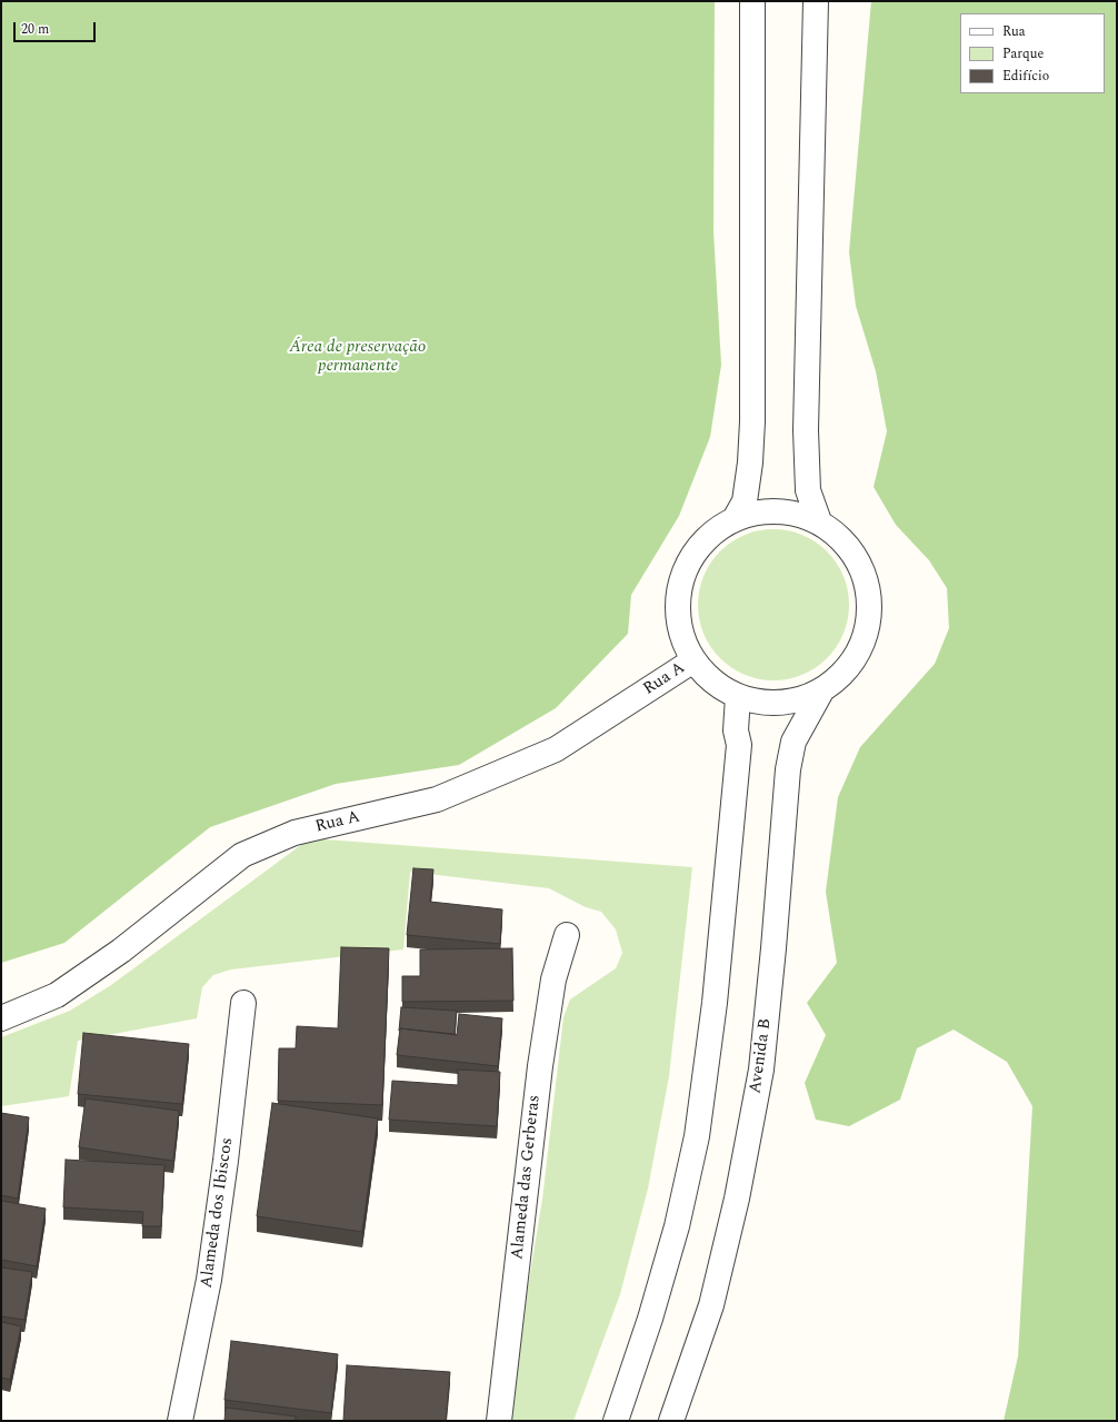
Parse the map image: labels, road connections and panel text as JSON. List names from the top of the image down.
{
  "streets": {
    "street": [
      "Rua A",
      "Avenida B",
      "Alameda das Gerberas",
      "Alameda dos Ibiscos"
    ]
  },
  "crossings": [
    ["Rua A", "Avenida B"]
  ],
  "parks": ["Área de preservação permanente"],
  "legend": ["Rua", "Parque", "Edifício"],
  "scale_bar": "20 m"
}
